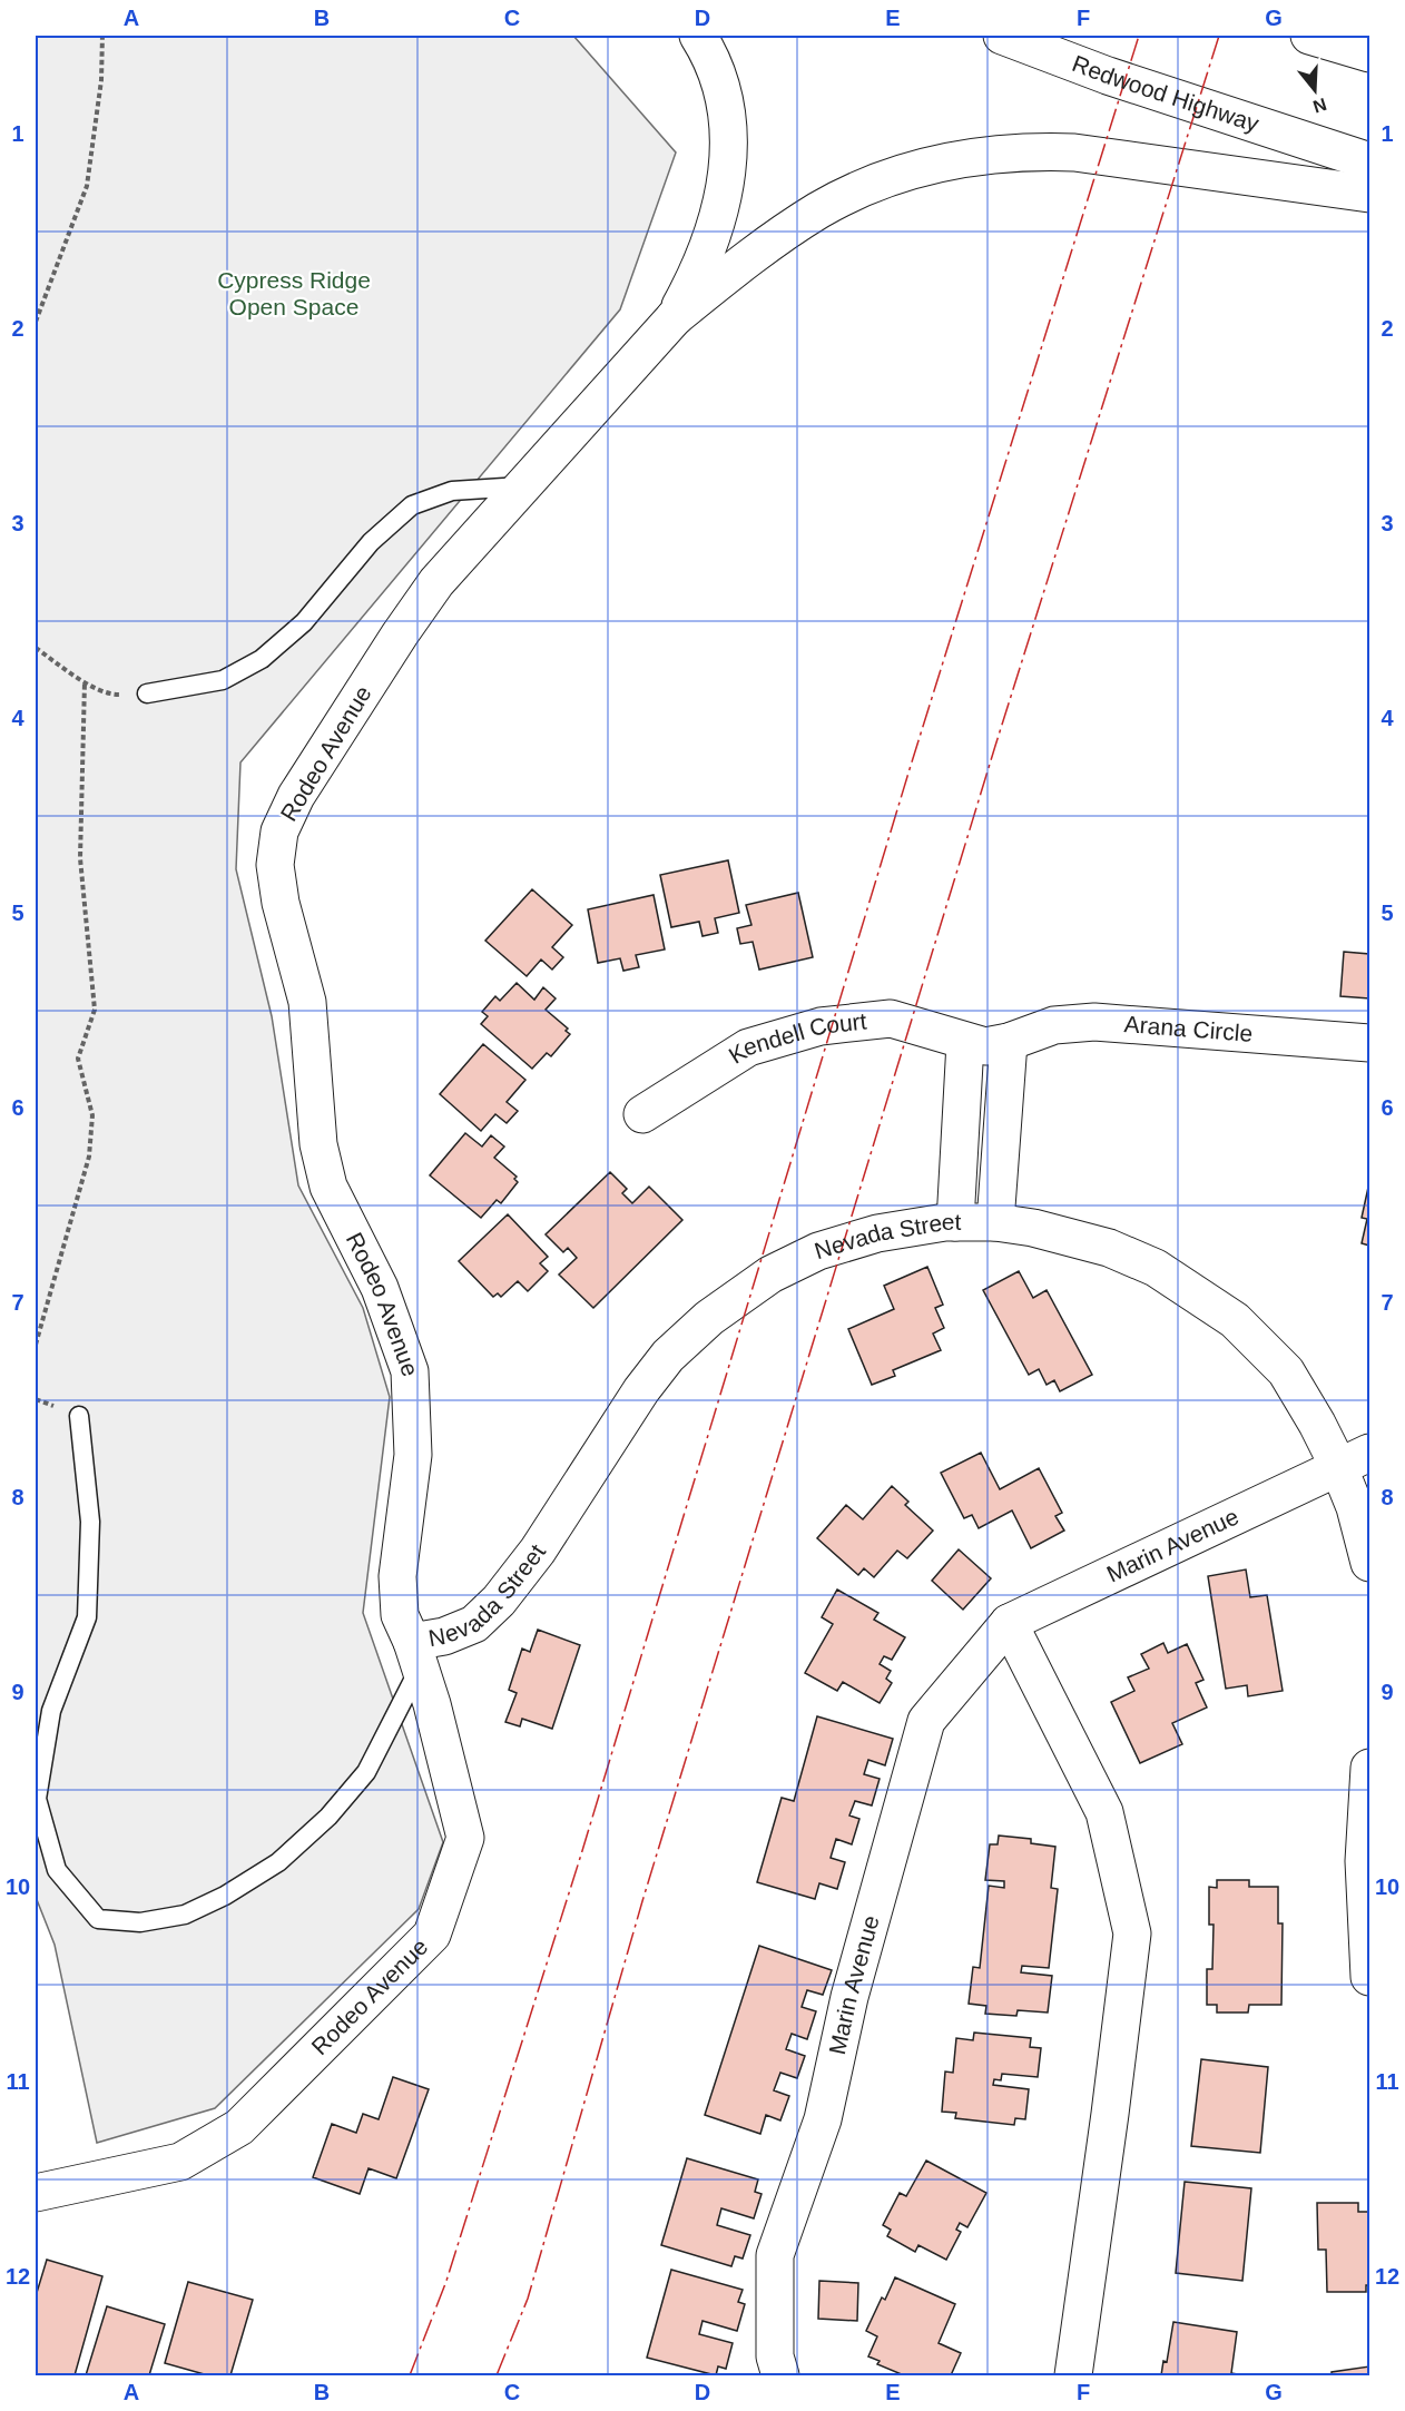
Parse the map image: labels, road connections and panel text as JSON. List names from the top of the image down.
{
  "streets": {
    "main road": [
      "Redwood Highway",
      "Rodeo Avenue",
      "Arana Circle",
      "Kendell Court",
      "Nevada Street",
      "Marin Avenue"
    ]
  },
  "crossings": [
    ["Rodeo Avenue", "Nevada Street"],
    ["Arana Circle", "Kendell Court"],
    ["Nevada Street", "Marin Avenue"]
  ],
  "parks": ["Cypress Ridge Open Space"],
  "north": "bottom",
  "grid": {
    "columns": [
      "A",
      "B",
      "C",
      "D",
      "E",
      "F",
      "G"
    ],
    "rows": [
      "1",
      "2",
      "3",
      "4",
      "5",
      "6",
      "7",
      "8",
      "9",
      "10",
      "11",
      "12"
    ]
  }
}
